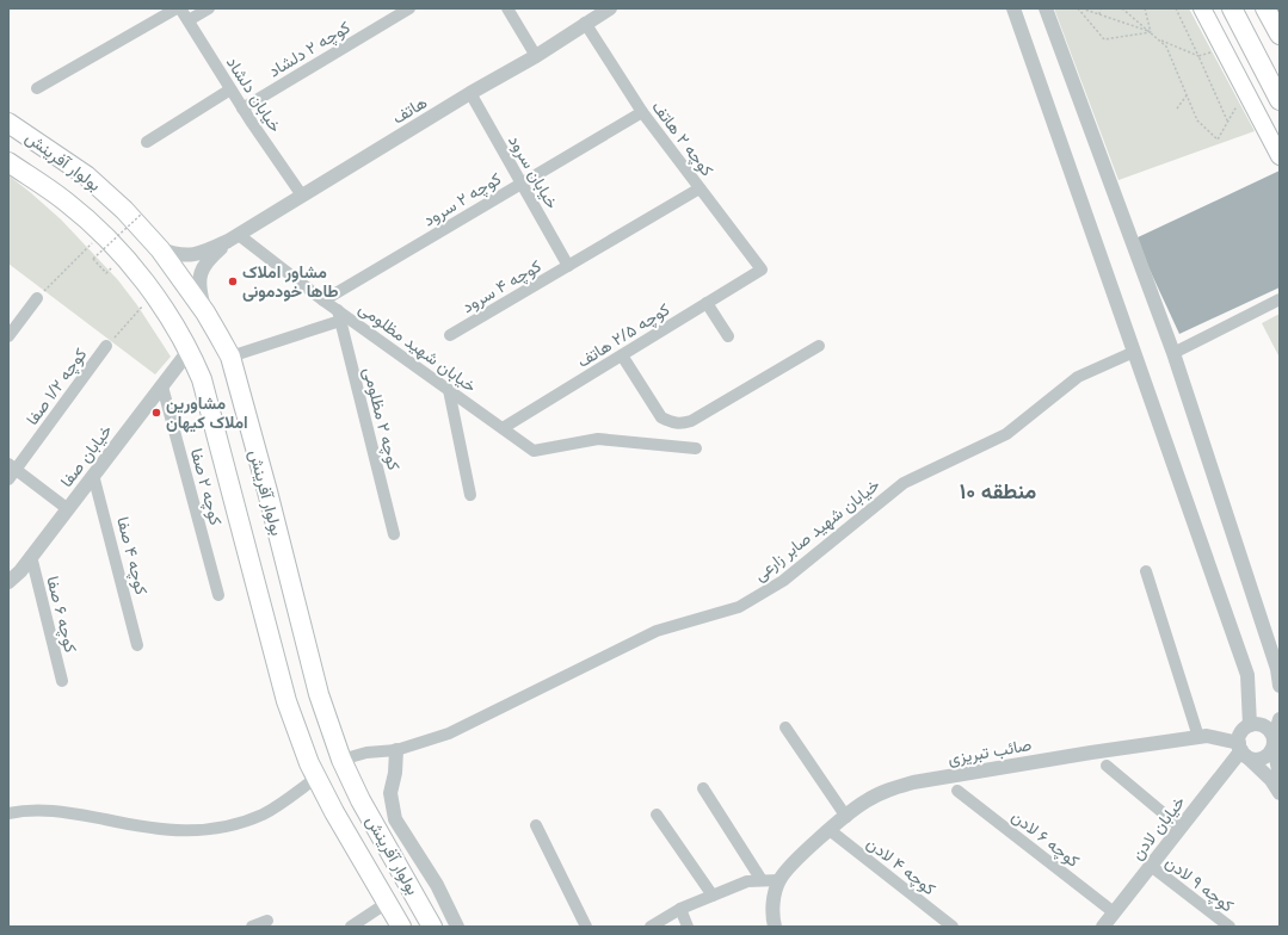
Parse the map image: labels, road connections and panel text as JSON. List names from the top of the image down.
{
  "streets": {
    "main road": ["بولوار آفرینش"],
    "street": [
      "کوچه ۲ دلشاد",
      "خیابان دلشاد",
      "هاتف",
      "کوچه ۲ هاتف",
      "خیابان سرود",
      "کوچه ۲ سرود",
      "کوچه ۴ سرود",
      "کوچه ۲/۵ هاتف",
      "خیابان شهید مظلومی",
      "کوچه ۱/۲ صفا",
      "کوچه ۲ مظلومی",
      "خیابان صفا",
      "کوچه ۲ صفا",
      "خیابان شهید صابر زارعی",
      "کوچه ۴ صفا",
      "کوچه ۶ صفا",
      "صائب تبریزی",
      "خیابان لادن",
      "کوچه ۶ لادن",
      "کوچه ۴ لادن",
      "کوچه ۹ لادن"
    ]
  },
  "crossings": [
    ["کوچه ۲ دلشاد", "خیابان دلشاد"],
    ["خیابان دلشاد", "هاتف"],
    ["هاتف", "کوچه ۲ هاتف"],
    ["هاتف", "بولوار آفرینش"],
    ["هاتف", "خیابان سرود"],
    ["هاتف", "خیابان شهید مظلومی"],
    ["کوچه ۲ هاتف", "کوچه ۲ سرود"],
    ["کوچه ۲ هاتف", "کوچه ۴ سرود"],
    ["کوچه ۲ هاتف", "کوچه ۲/۵ هاتف"],
    ["بولوار آفرینش", "خیابان صفا"],
    ["بولوار آفرینش", "خیابان شهید صابر زارعی"],
    ["خیابان سرود", "کوچه ۲ سرود"],
    ["خیابان سرود", "کوچه ۴ سرود"],
    ["کوچه ۲ سرود", "خیابان شهید مظلومی"],
    ["کوچه ۲/۵ هاتف", "خیابان شهید مظلومی"],
    ["خیابان شهید مظلومی", "کوچه ۲ مظلومی"],
    ["خیابان صفا", "کوچه ۲ صفا"],
    ["خیابان صفا", "کوچه ۴ صفا"],
    ["خیابان صفا", "کوچه ۶ صفا"],
    ["صائب تبریزی", "خیابان لادن"],
    ["صائب تبریزی", "کوچه ۴ لادن"],
    ["خیابان لادن", "کوچه ۶ لادن"],
    ["خیابان لادن", "کوچه ۹ لادن"]
  ],
  "districts": ["منطقه ۱۰"],
  "places": ["مشاور املاک طاها خودمونی", "مشاورین املاک کیهان"]
}
